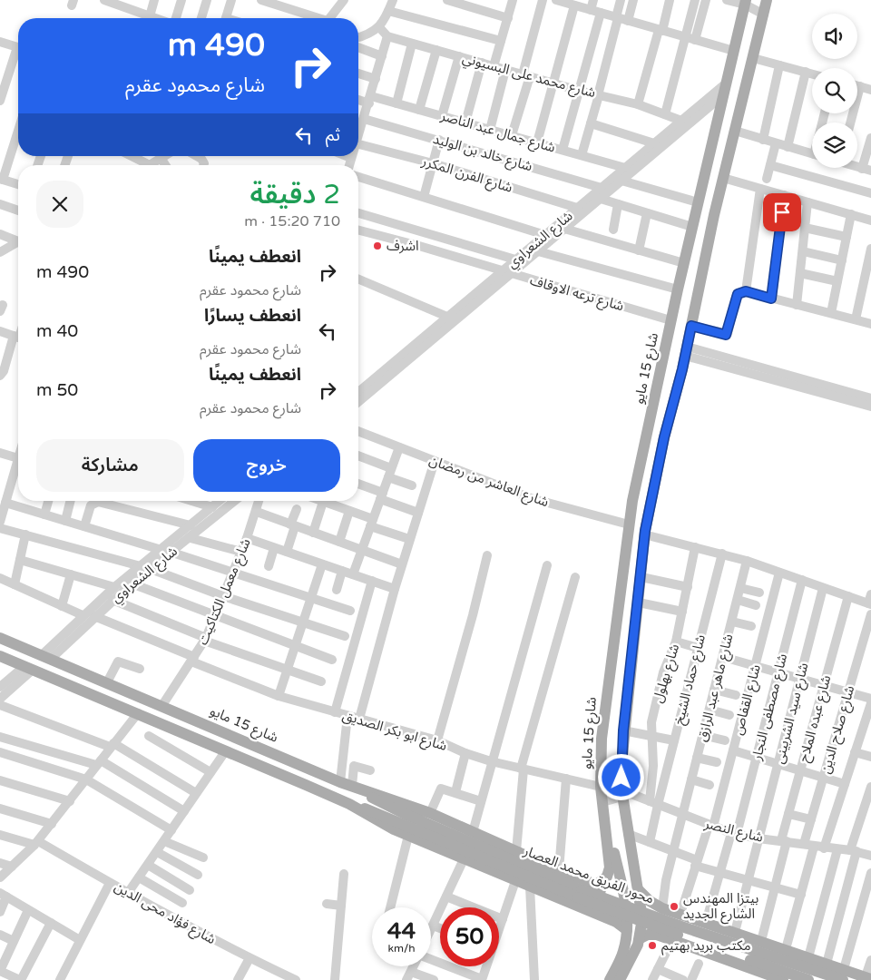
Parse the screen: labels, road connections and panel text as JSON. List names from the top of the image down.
{
  "streets": {
    "main road": ["شارع 15 مايو", "محور الفريق محمد العصار"],
    "street": [
      "شارع محمد على البسيوني",
      "شارع جمال عبد الناصر",
      "شارع خالد بن الوليد",
      "شارع الفرن المكرر",
      "شارع الشعراوي",
      "شارع ترعه الاوقاف",
      "شارع العاشر من رمضان",
      "شارع معمل الكتاكيت",
      "شارع بهلول",
      "شارع حماد الشيخ",
      "شارع ماهر عبد الرازق",
      "شارع القفاص",
      "شارع مصطفى النجار",
      "شارع سيد الشربينى",
      "شارع عبده الملاح",
      "شارع صلاح الدين",
      "شارع ابو بكر الصديق",
      "شارع النصر",
      "شارع فؤاد محى الدين"
    ]
  },
  "crossings": [
    ["شارع محمد على البسيوني", "شارع الشعراوي"],
    ["شارع جمال عبد الناصر", "شارع الشعراوي"],
    ["شارع خالد بن الوليد", "شارع الشعراوي"],
    ["شارع الفرن المكرر", "شارع الشعراوي"],
    ["شارع الشعراوي", "شارع ترعه الاوقاف"],
    ["شارع الشعراوي", "شارع 15 مايو"],
    ["شارع الشعراوي", "شارع ابو بكر الصديق"],
    ["شارع ترعه الاوقاف", "شارع 15 مايو"],
    ["شارع 15 مايو", "شارع العاشر من رمضان"],
    ["شارع 15 مايو", "شارع معمل الكتاكيت"],
    ["شارع 15 مايو", "شارع ابو بكر الصديق"],
    ["شارع 15 مايو", "محور الفريق محمد العصار"],
    ["شارع معمل الكتاكيت", "شارع ابو بكر الصديق"],
    ["شارع بهلول", "شارع حماد الشيخ"],
    ["شارع بهلول", "شارع النصر"],
    ["شارع حماد الشيخ", "شارع النصر"],
    ["شارع ماهر عبد الرازق", "شارع النصر"],
    ["شارع القفاص", "شارع النصر"],
    ["شارع مصطفى النجار", "شارع النصر"],
    ["شارع سيد الشربينى", "شارع النصر"],
    ["شارع عبده الملاح", "شارع النصر"],
    ["شارع صلاح الدين", "شارع النصر"]
  ],
  "places": ["اشرف", "بيتزا المهندس الشارع الجديد", "مكتب بريد بهتيم"],
  "page": {
    "turn": ["490 m", "شارع محمود عقرم"],
    "then": "ثم",
    "heading": ["2 دقيقة", "710 m · 15:20"],
    "list": [
      {
        "name": "انعطف يمينًا",
        "note": "شارع محمود عقرم",
        "value": "490 m"
      },
      {
        "name": "انعطف يسارًا",
        "note": "شارع محمود عقرم",
        "value": "40 m"
      },
      {
        "name": "انعطف يمينًا",
        "note": "شارع محمود عقرم",
        "value": "50 m"
      }
    ],
    "buttons": ["خروج", "مشاركة"],
    "speed": "44 km/h",
    "limit": "50"
  }
}
